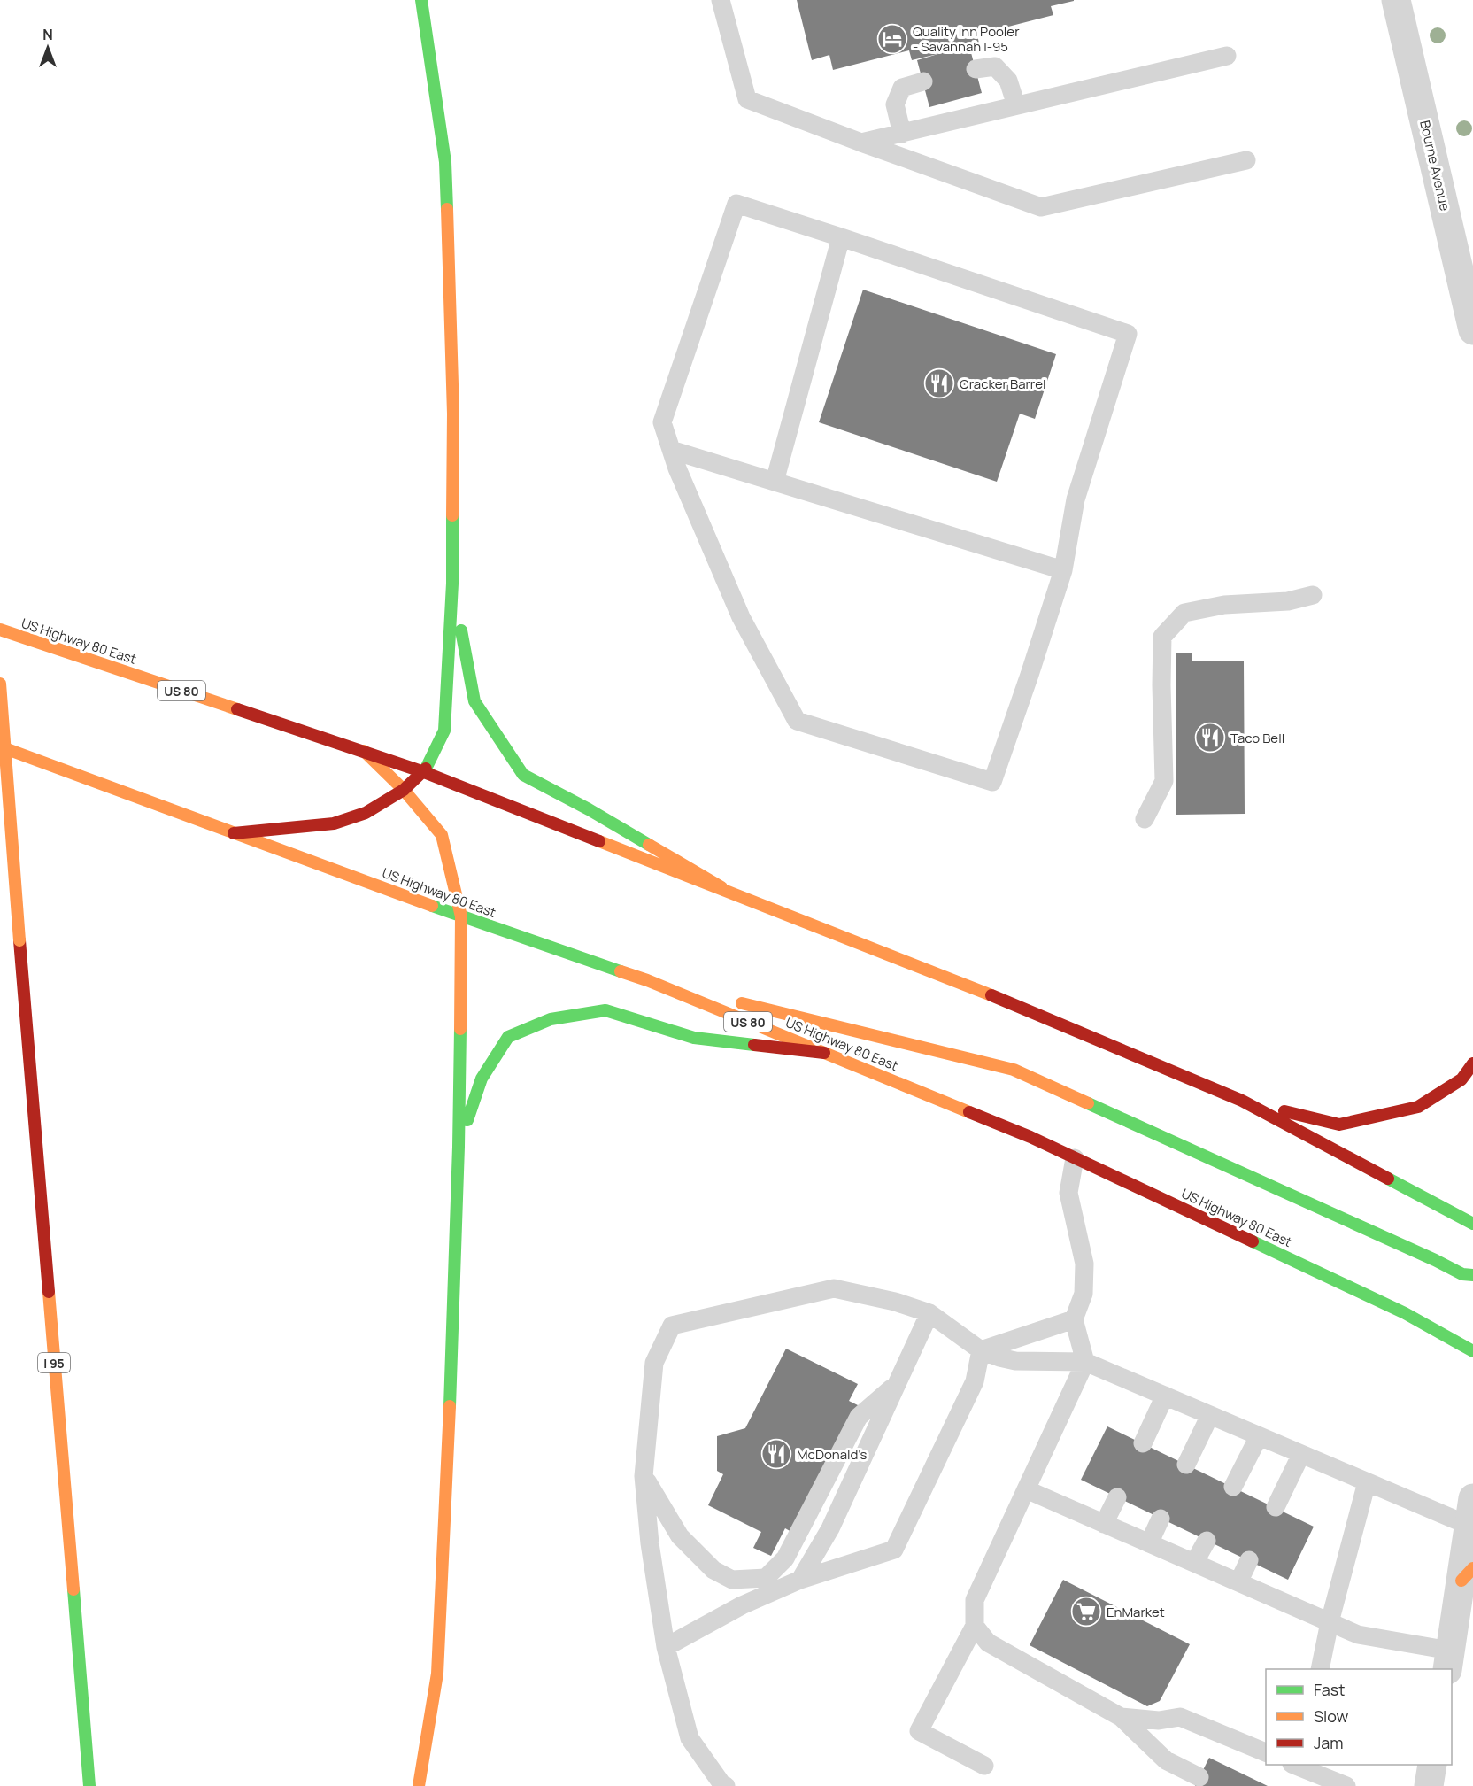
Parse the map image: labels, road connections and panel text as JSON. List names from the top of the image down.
{
  "streets": {
    "main road": ["US Highway 80 East", "US 80", "I 95"],
    "street": ["Bourne Avenue"]
  },
  "places": {
    "hotel": ["Quality Inn Pooler - Savannah I-95"],
    "restaurant": ["Cracker Barrel", "Taco Bell", "McDonald's"],
    "supermarket": ["EnMarket"]
  },
  "legend": ["Fast", "Slow", "Jam"],
  "north": "top"
}
